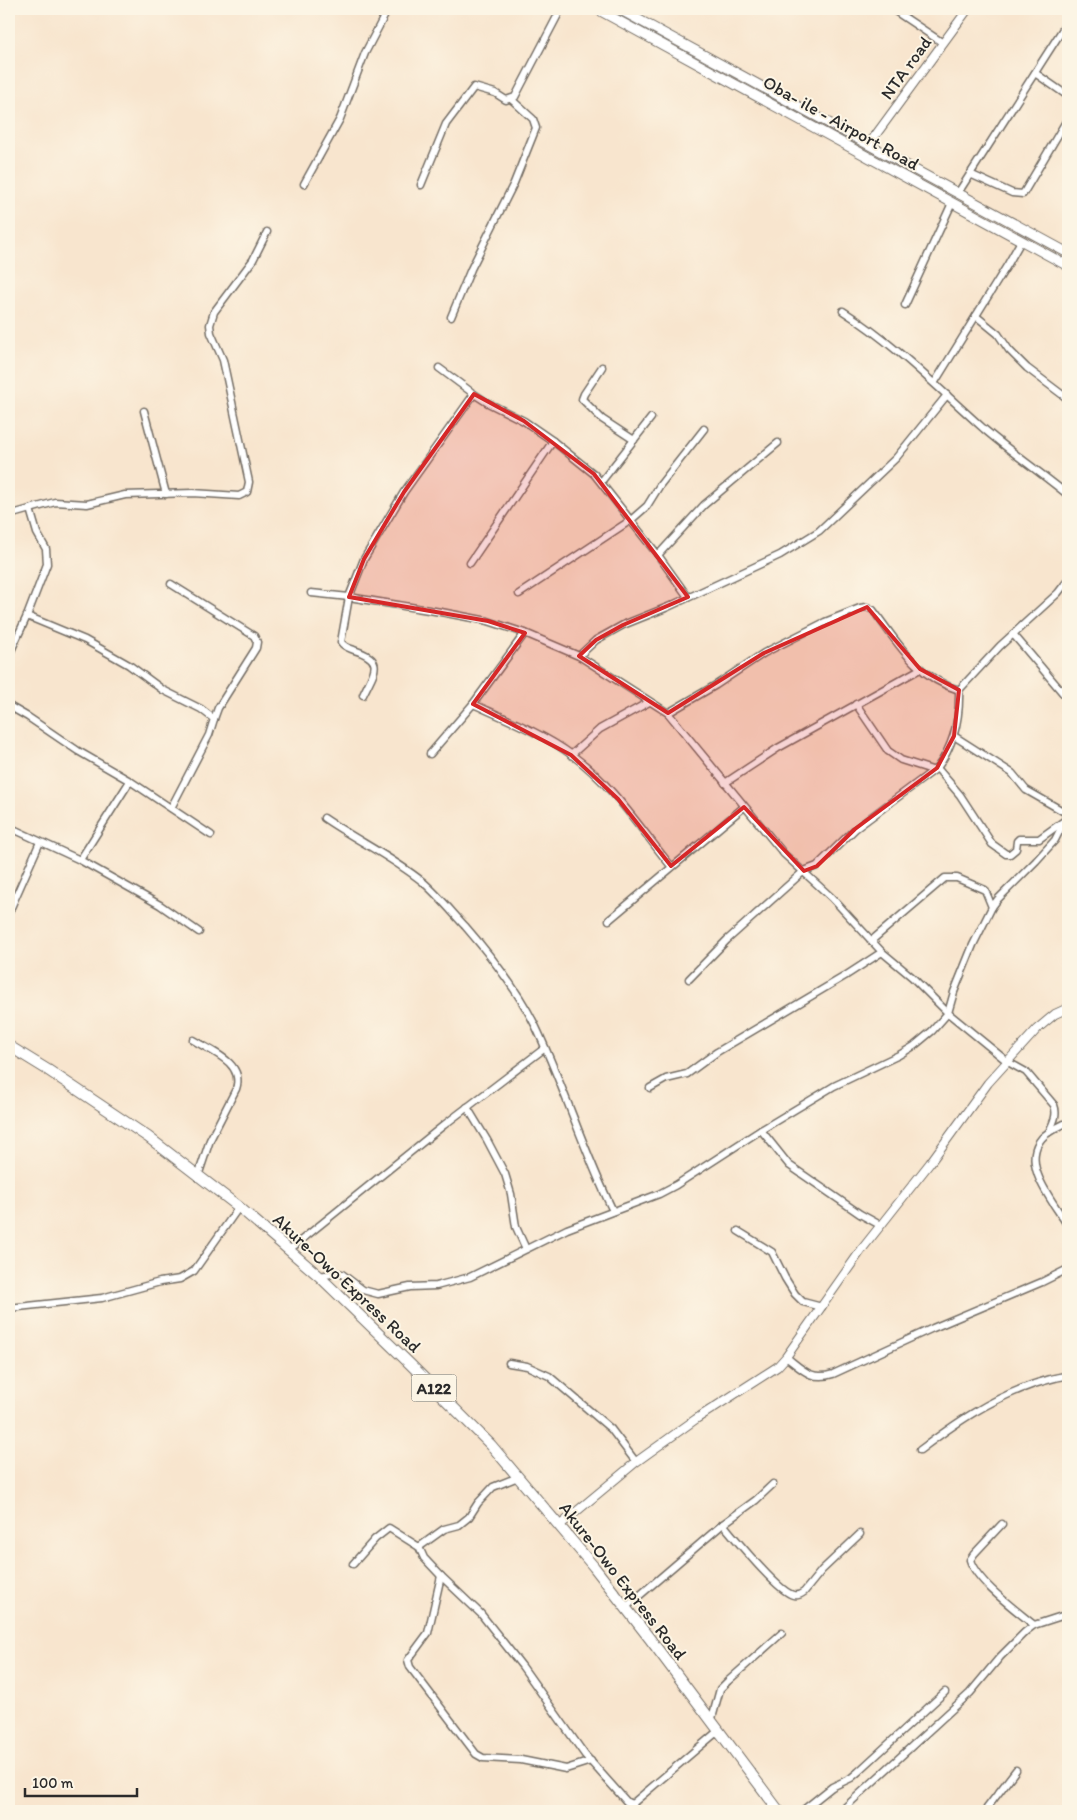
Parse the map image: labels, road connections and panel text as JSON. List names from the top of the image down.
{
  "streets": {
    "highway": ["Akure-Owo Express Road", "A122"],
    "main road": ["Oba- ile - Airport Road"],
    "street": ["NTA road"]
  },
  "crossings": [
    ["NTA road", "Oba- ile - Airport Road"]
  ],
  "scale_bar": "100 m"
}
